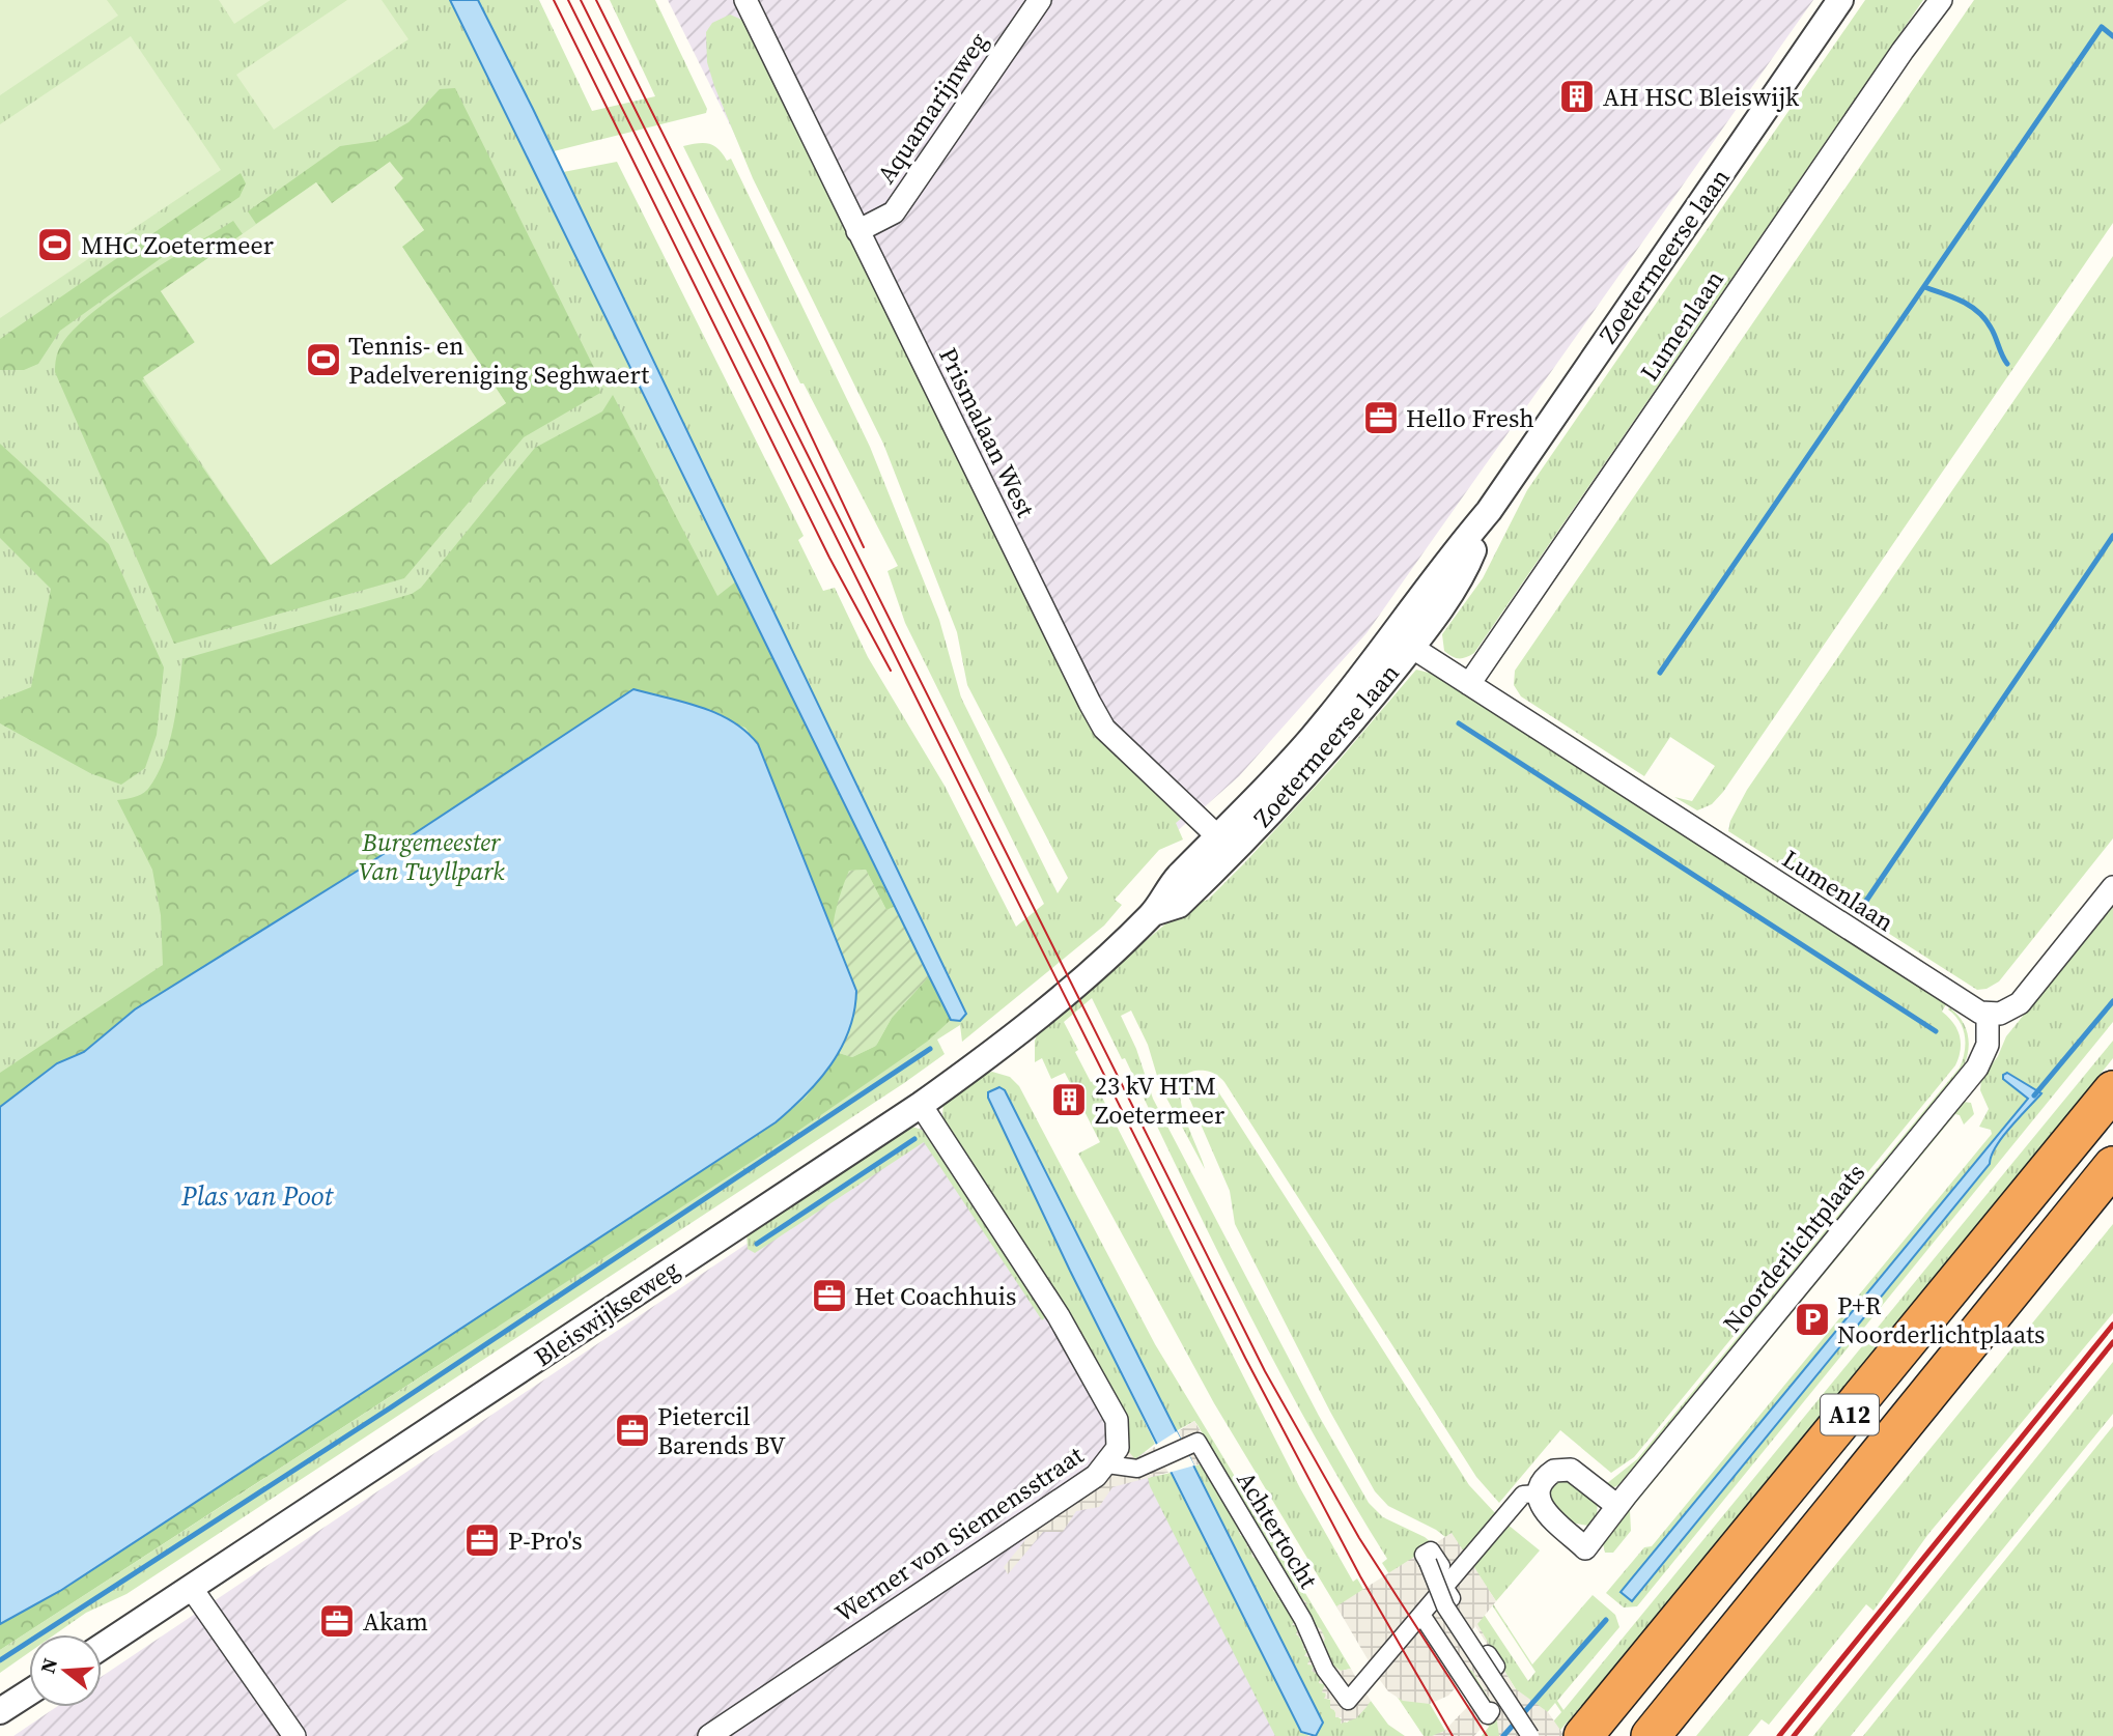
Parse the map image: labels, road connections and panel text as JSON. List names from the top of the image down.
{
  "streets": {
    "highway": ["A12"],
    "street": [
      "Aquamarijnweg",
      "Zoetermeerse laan",
      "Lumenlaan",
      "Prismalaan West",
      "Noorderlichtplaats",
      "Bleiswijkseweg",
      "Achtertocht",
      "Werner von Siemensstraat"
    ]
  },
  "crossings": [
    ["Aquamarijnweg", "Prismalaan West"],
    ["Zoetermeerse laan", "Lumenlaan"],
    ["Zoetermeerse laan", "Prismalaan West"],
    ["Zoetermeerse laan", "Bleiswijkseweg"],
    ["Lumenlaan", "Noorderlichtplaats"],
    ["Bleiswijkseweg", "Werner von Siemensstraat"],
    ["Achtertocht", "Werner von Siemensstraat"]
  ],
  "water": ["Plas van Poot"],
  "parks": ["Burgemeester Van Tuyllpark"],
  "places": {
    "building": ["AH HSC Bleiswijk", "23 kV HTM Zoetermeer"],
    "sports": ["MHC Zoetermeer", "Tennis- en Padelvereniging Seghwaert"],
    "office": [
      "Hello Fresh",
      "Het Coachhuis",
      "Pietercil Barends BV",
      "P-Pro's",
      "Akam"
    ],
    "parking": ["P+R Noorderlichtplaats"]
  },
  "north": "left"
}
